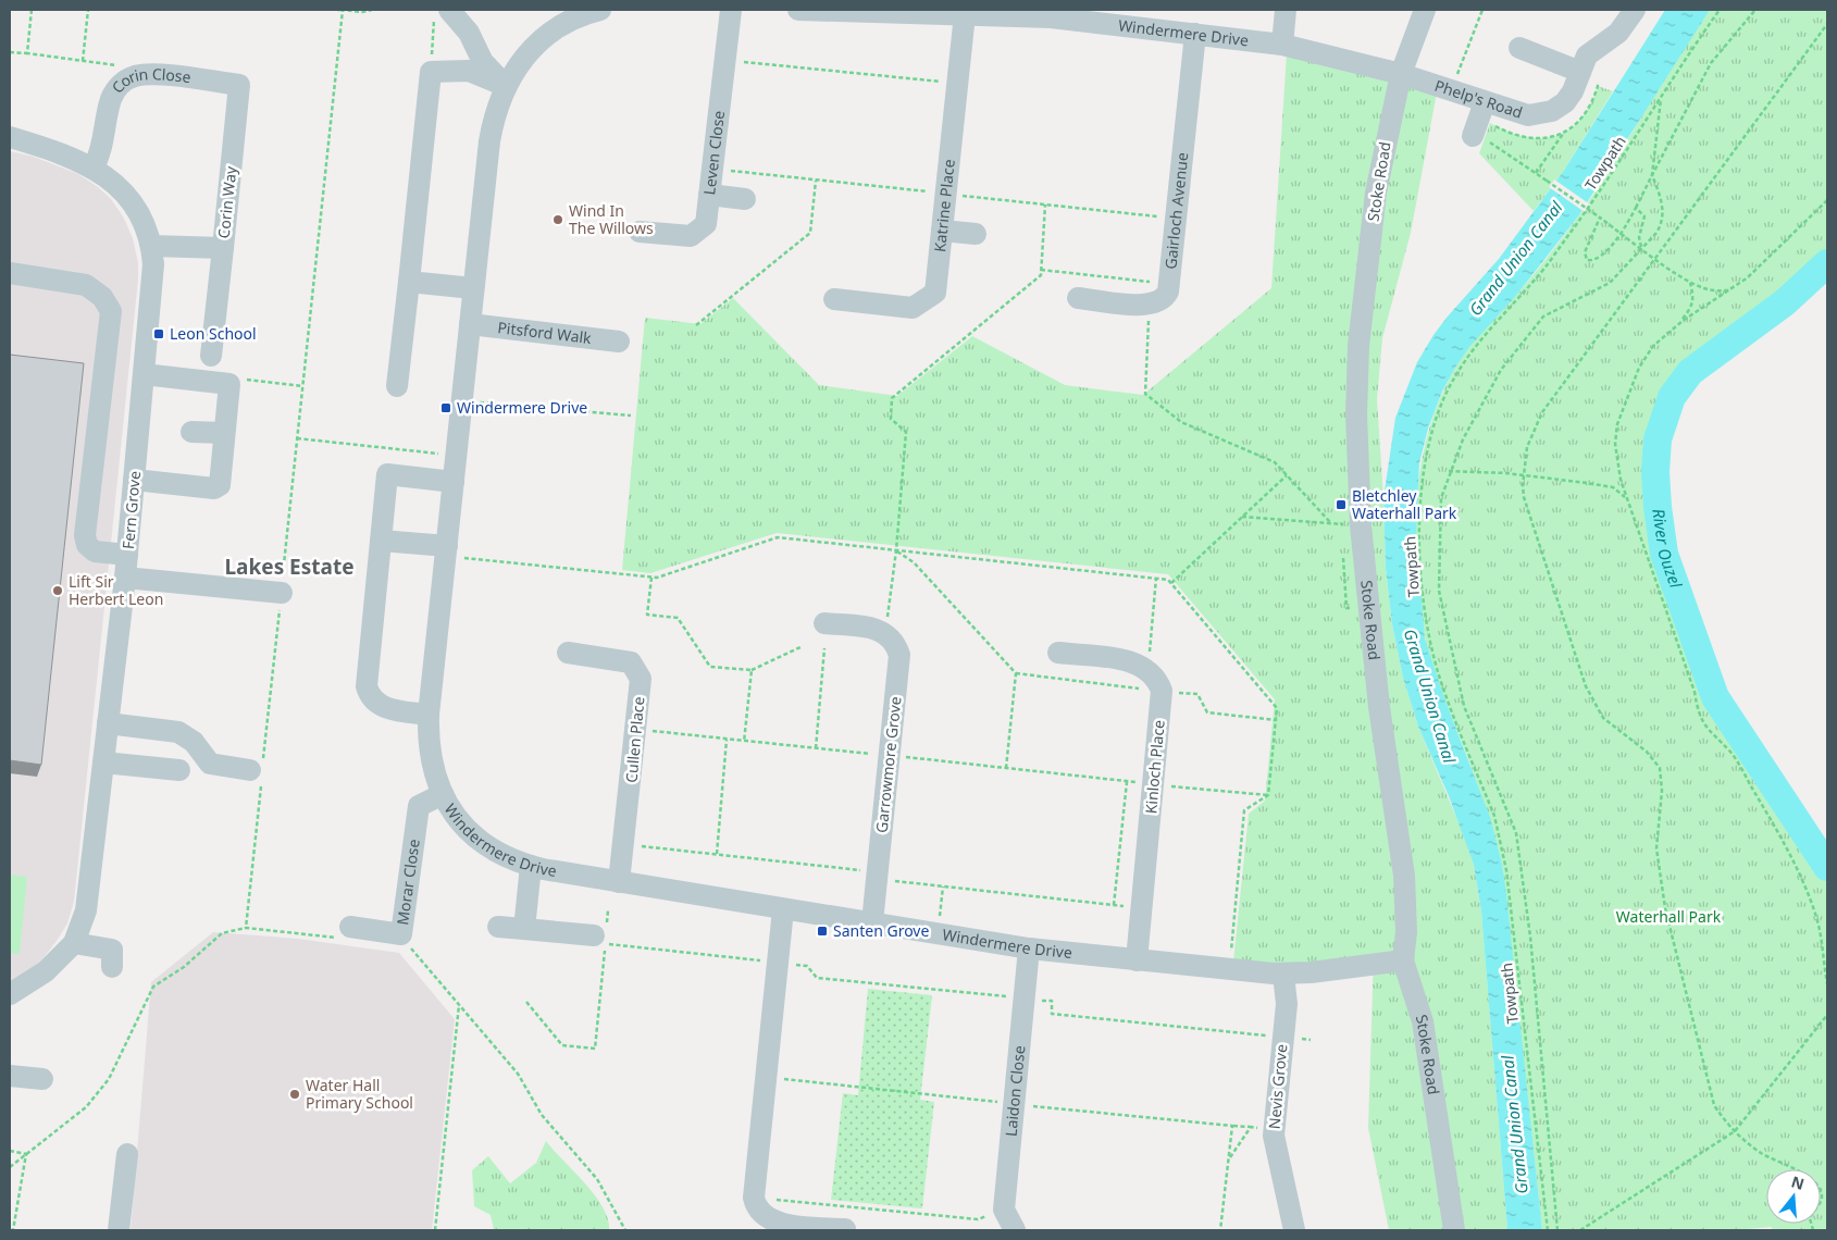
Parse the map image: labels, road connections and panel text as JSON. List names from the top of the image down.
{
  "streets": {
    "street": [
      "Windermere Drive",
      "Corin Close",
      "Phelp's Road",
      "Leven Close",
      "Stoke Road",
      "Corin Way",
      "Katrine Place",
      "Gairloch Avenue",
      "Pitsford Walk",
      "Fern Grove",
      "Cullen Place",
      "Garrowmore Grove",
      "Kinloch Place",
      "Morar Close",
      "Nevis Grove",
      "Laidon Close"
    ],
    "path": ["Towpath"]
  },
  "crossings": [
    ["Windermere Drive", "Phelp's Road"],
    ["Windermere Drive", "Stoke Road"],
    ["Windermere Drive", "Katrine Place"],
    ["Windermere Drive", "Gairloch Avenue"],
    ["Windermere Drive", "Pitsford Walk"],
    ["Windermere Drive", "Cullen Place"],
    ["Windermere Drive", "Garrowmore Grove"],
    ["Windermere Drive", "Kinloch Place"],
    ["Windermere Drive", "Morar Close"],
    ["Windermere Drive", "Nevis Grove"],
    ["Windermere Drive", "Laidon Close"],
    ["Corin Close", "Corin Way"],
    ["Corin Close", "Fern Grove"],
    ["Phelp's Road", "Stoke Road"],
    ["Corin Way", "Fern Grove"]
  ],
  "districts": ["Lakes Estate"],
  "water": ["Grand Union Canal", "River Ouzel"],
  "parks": ["Waterhall Park"],
  "places": {
    "other": ["Wind In The Willows", "Lift Sir Herbert Leon", "Water Hall Primary School"],
    "transit": [
      "Leon School",
      "Windermere Drive",
      "Bletchley Waterhall Park",
      "Santen Grove"
    ]
  },
  "north": "top"
}
